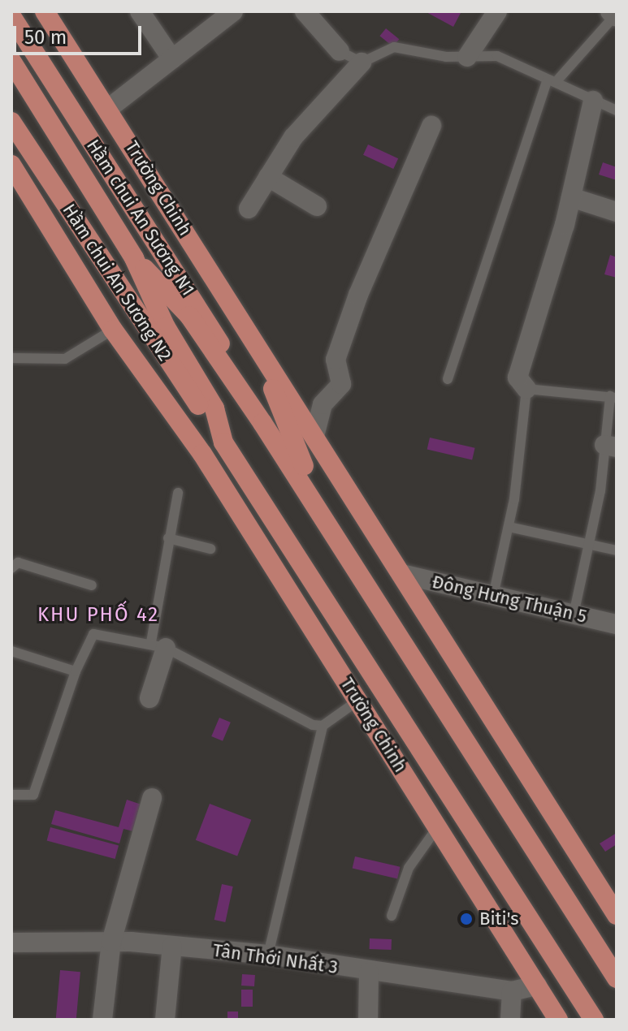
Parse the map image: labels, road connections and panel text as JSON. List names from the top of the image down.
{
  "streets": {
    "main road": ["Trường Chinh", "Hầm chui An Sương N1", "Hầm chui An Sương N2"],
    "street": ["Đông Hưng Thuận 5", "Tân Thới Nhất 3"]
  },
  "crossings": [
    ["Trường Chinh", "Hầm chui An Sương N1"],
    ["Trường Chinh", "Hầm chui An Sương N2"],
    ["Trường Chinh", "Đông Hưng Thuận 5"],
    ["Trường Chinh", "Tân Thới Nhất 3"]
  ],
  "districts": ["KHU PHỐ 42"],
  "places": ["Biti's"],
  "scale_bar": "50 m"
}
